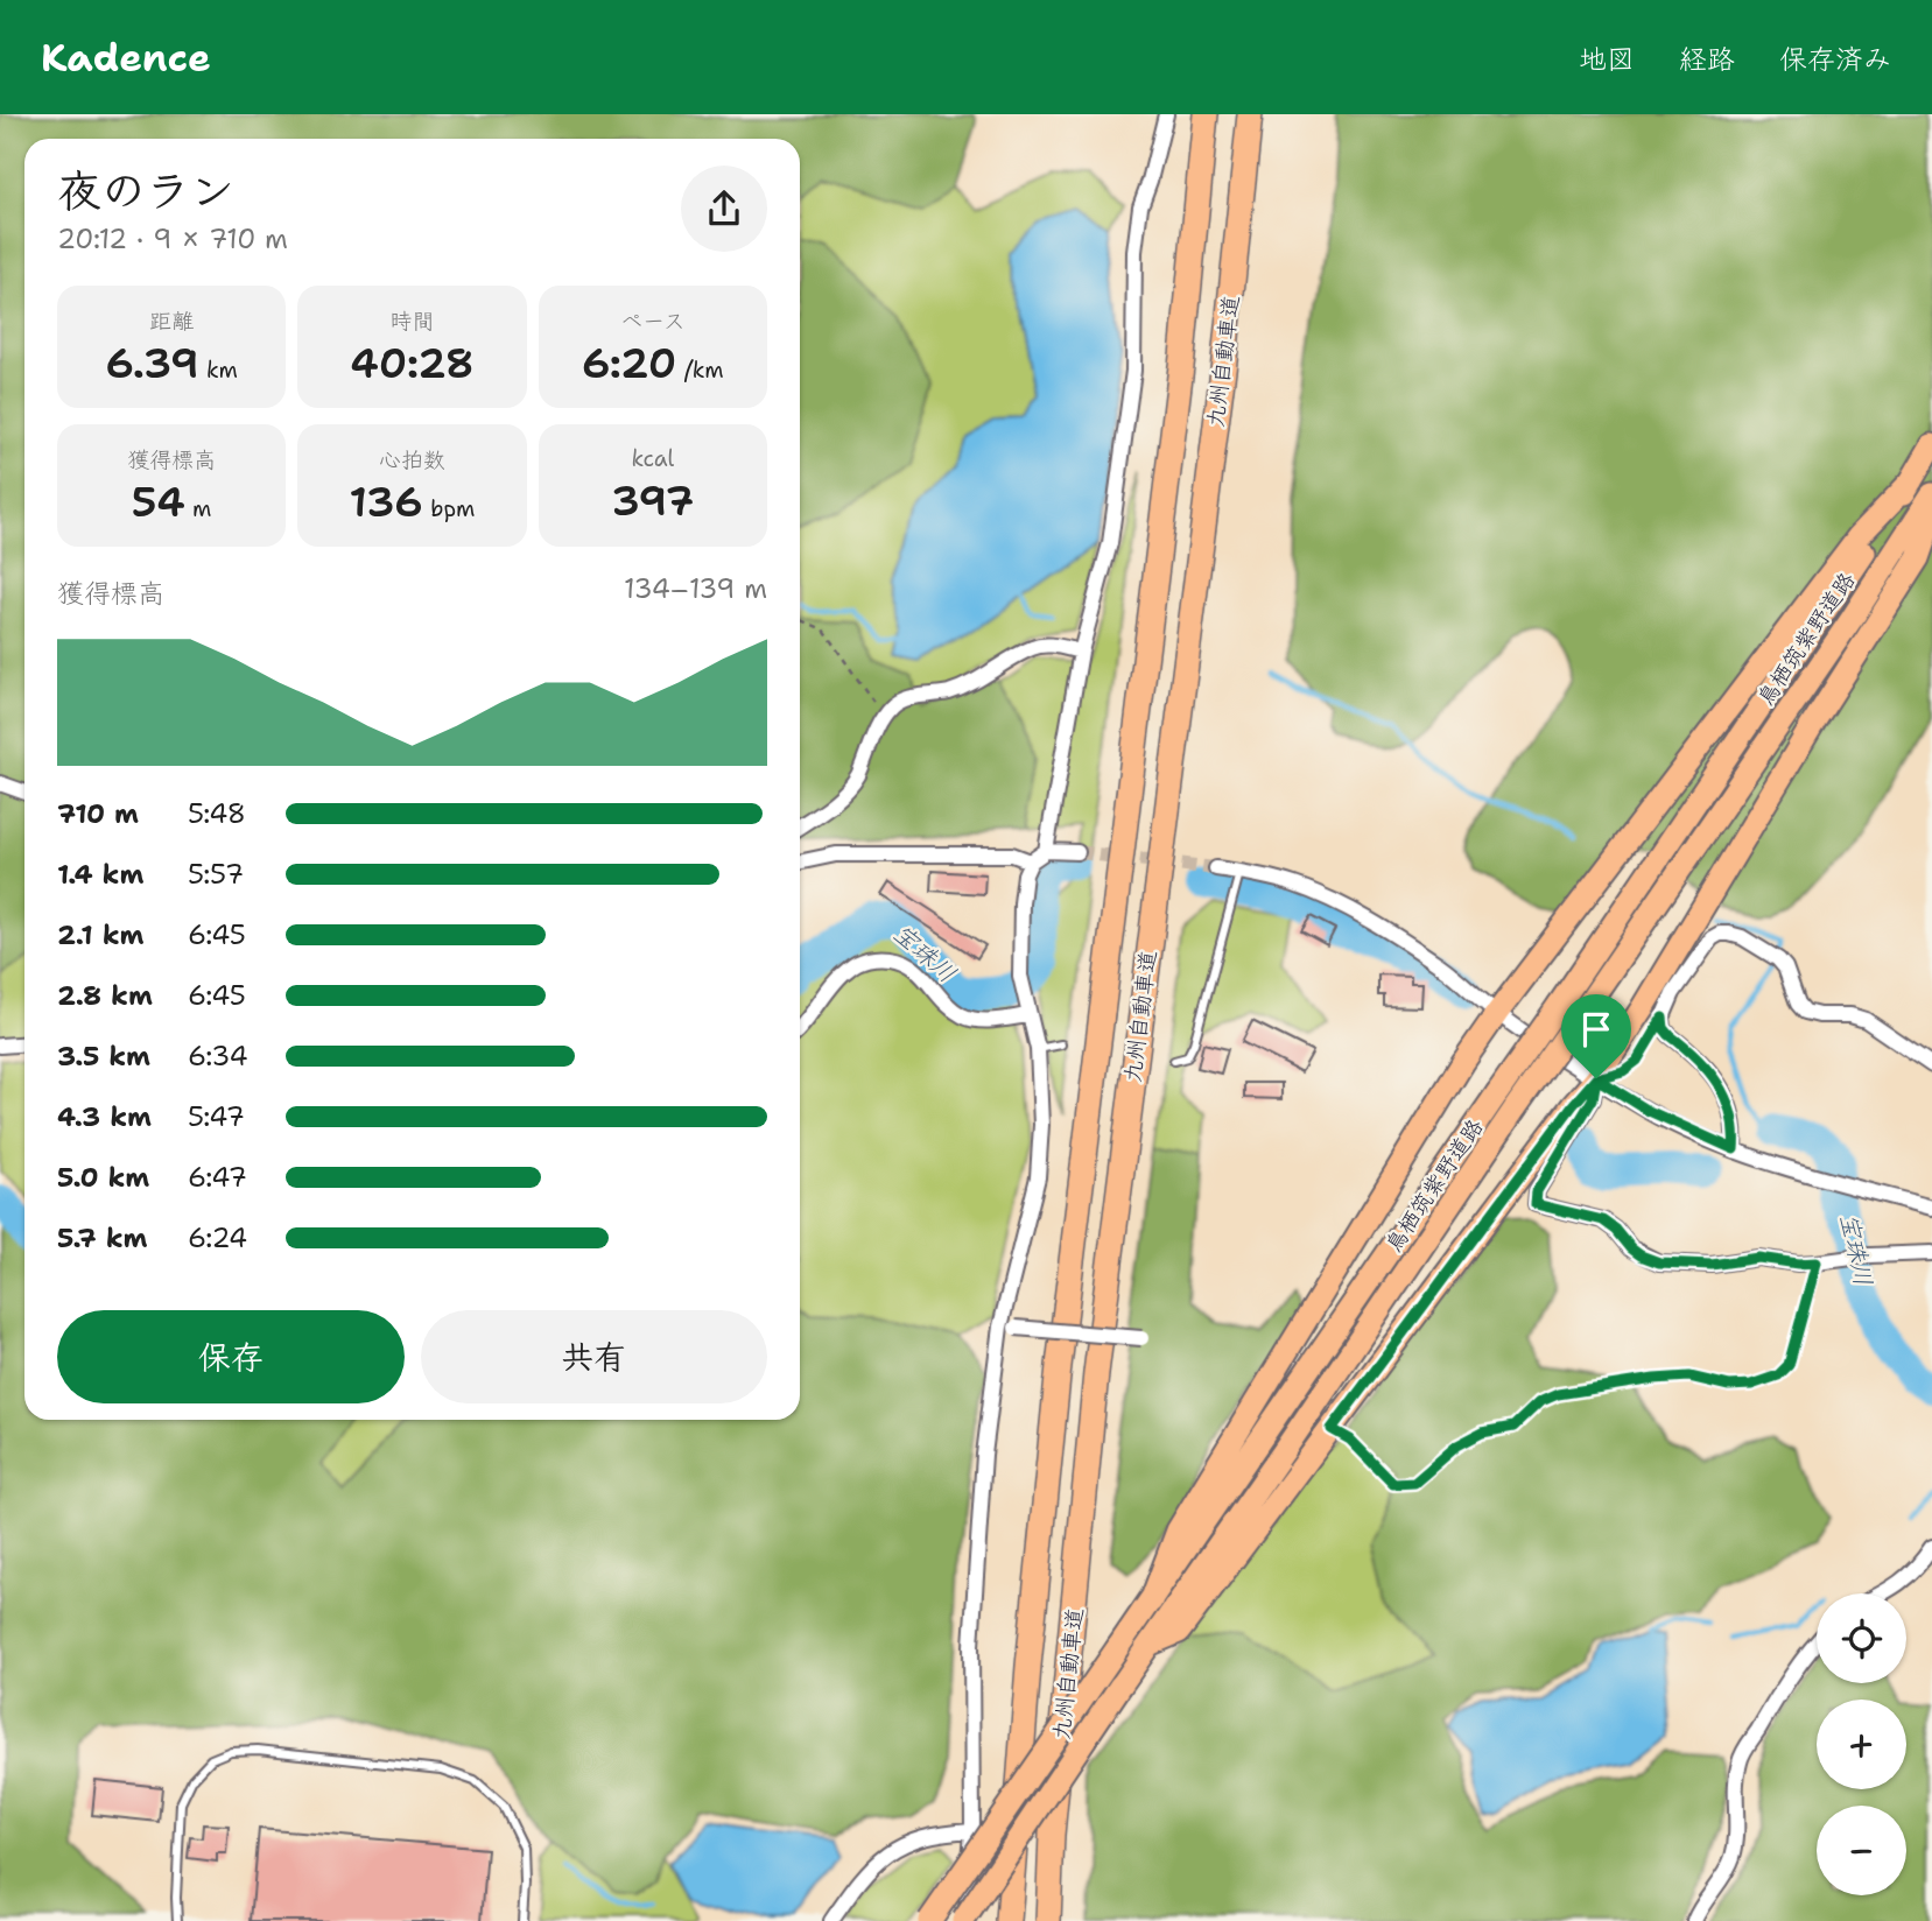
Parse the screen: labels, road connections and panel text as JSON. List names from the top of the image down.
{
  "streets": {
    "highway": ["九州自動車道"],
    "main road": ["鳥栖筑紫野道路"]
  },
  "water": ["宝珠川"],
  "page": {
    "header": "Kadence",
    "nav": ["地図", "経路", "保存済み"],
    "heading": ["夜のラン", "20:12 · 9 × 710 m"],
    "stats": [
      ["距離", "6.39 km"],
      ["時間", "40:28"],
      ["ペース", "6:20 /km"],
      ["獲得標高", "54 m"],
      ["心拍数", "136 bpm"],
      ["kcal", "397"]
    ],
    "chart": ["獲得標高", "134–139 m"],
    "list": [
      {
        "name": "710 m",
        "note": "5:48"
      },
      {
        "name": "1.4 km",
        "note": "5:57"
      },
      {
        "name": "2.1 km",
        "note": "6:45"
      },
      {
        "name": "2.8 km",
        "note": "6:45"
      },
      {
        "name": "3.5 km",
        "note": "6:34"
      },
      {
        "name": "4.3 km",
        "note": "5:47"
      },
      {
        "name": "5.0 km",
        "note": "6:47"
      },
      {
        "name": "5.7 km",
        "note": "6:24"
      }
    ],
    "buttons": ["保存", "共有"],
    "map_buttons": ["+", "−"]
  }
}
